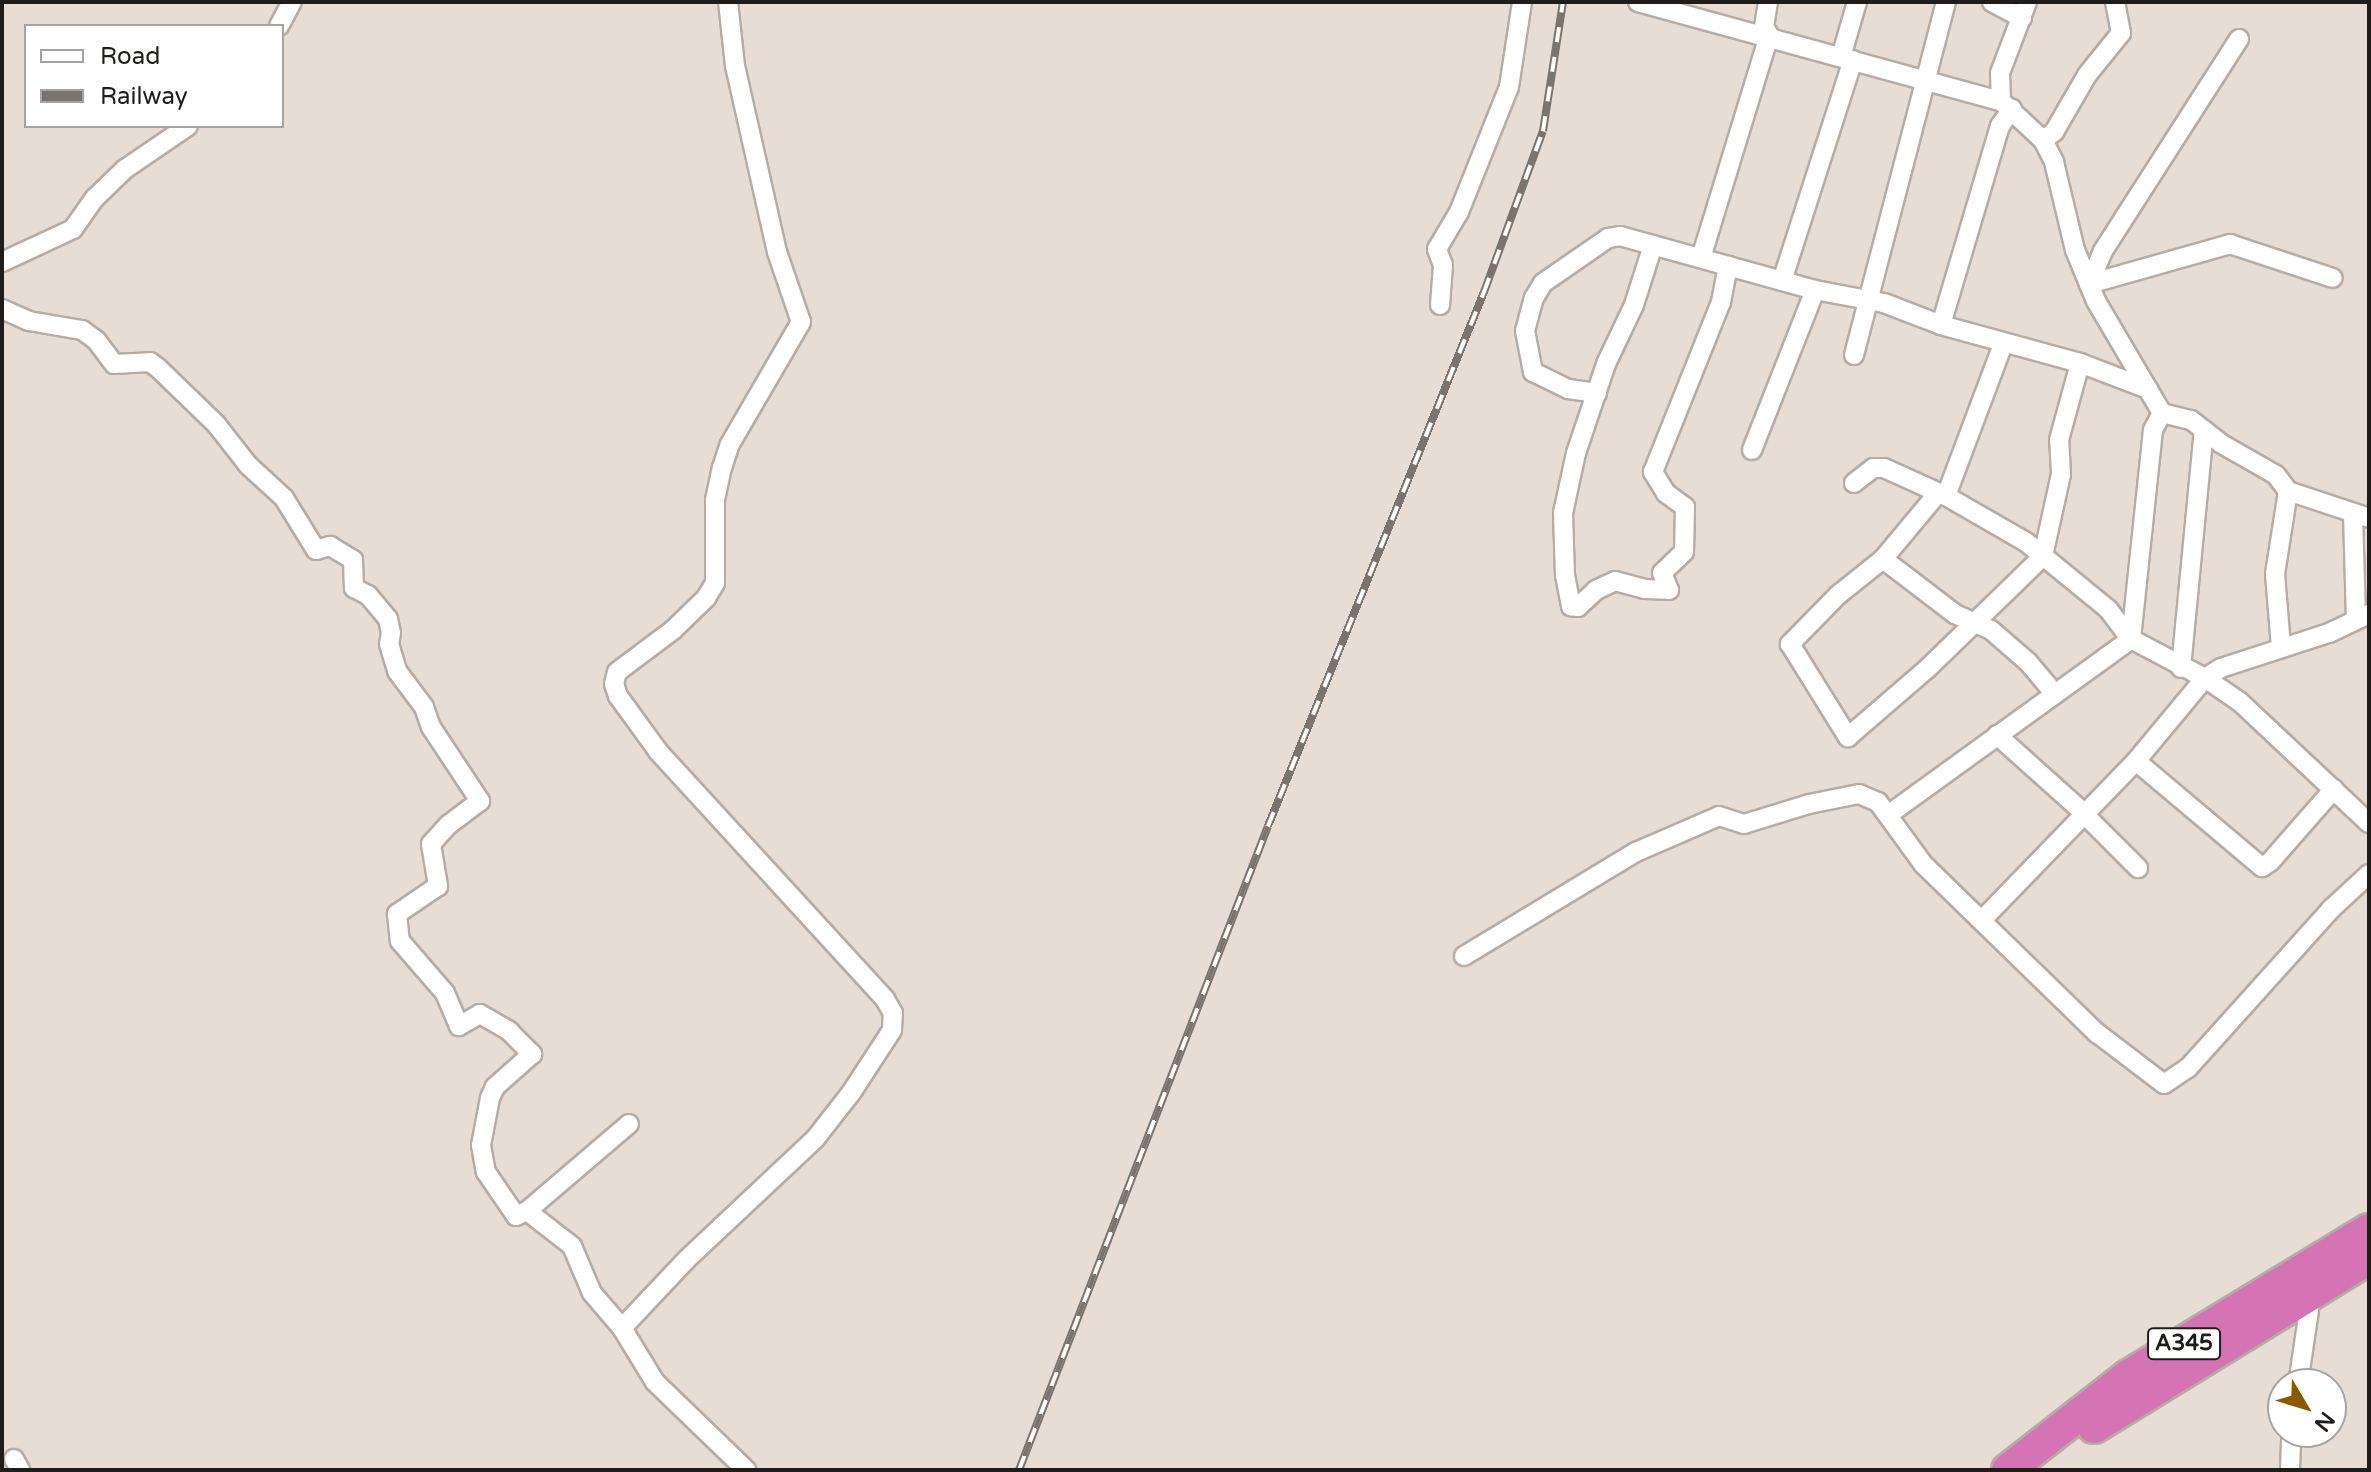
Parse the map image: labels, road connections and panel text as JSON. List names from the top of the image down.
{
  "streets": {
    "highway": ["A345"]
  },
  "legend": ["Road", "Railway"],
  "north": "bottom right"
}
